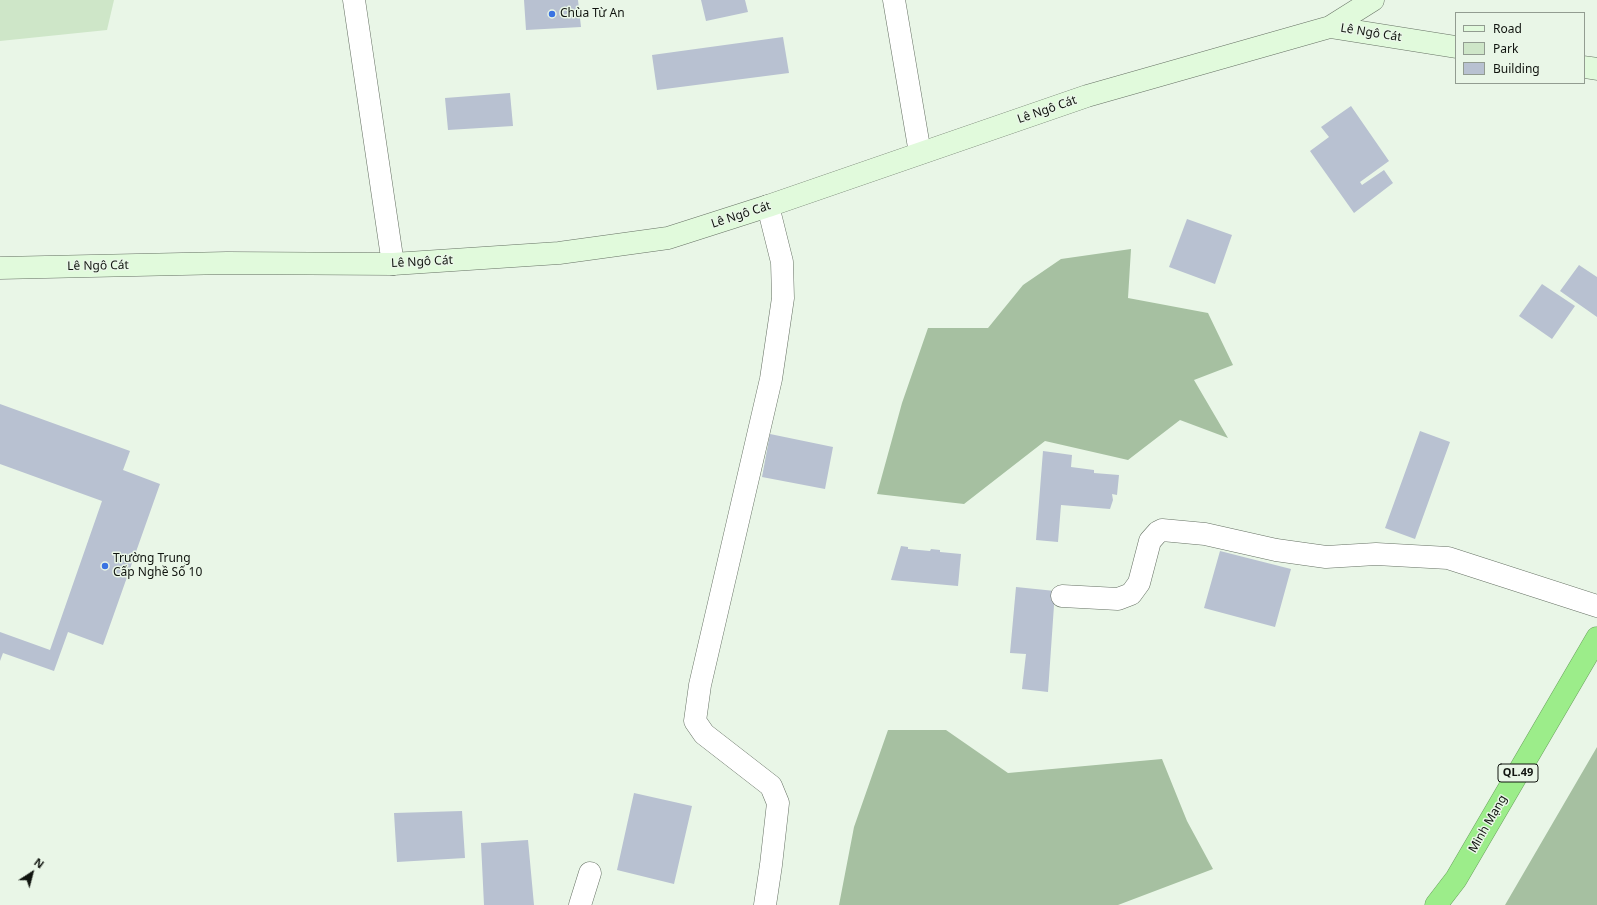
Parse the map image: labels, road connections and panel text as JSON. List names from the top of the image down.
{
  "streets": {
    "highway": ["QL.49", "Minh Mạng"],
    "street": ["Lê Ngô Cát"]
  },
  "places": ["Chùa Từ An", "Trường Trung Cấp Nghề Số 10"],
  "legend": ["Road", "Park", "Building"],
  "north": "top right"
}
